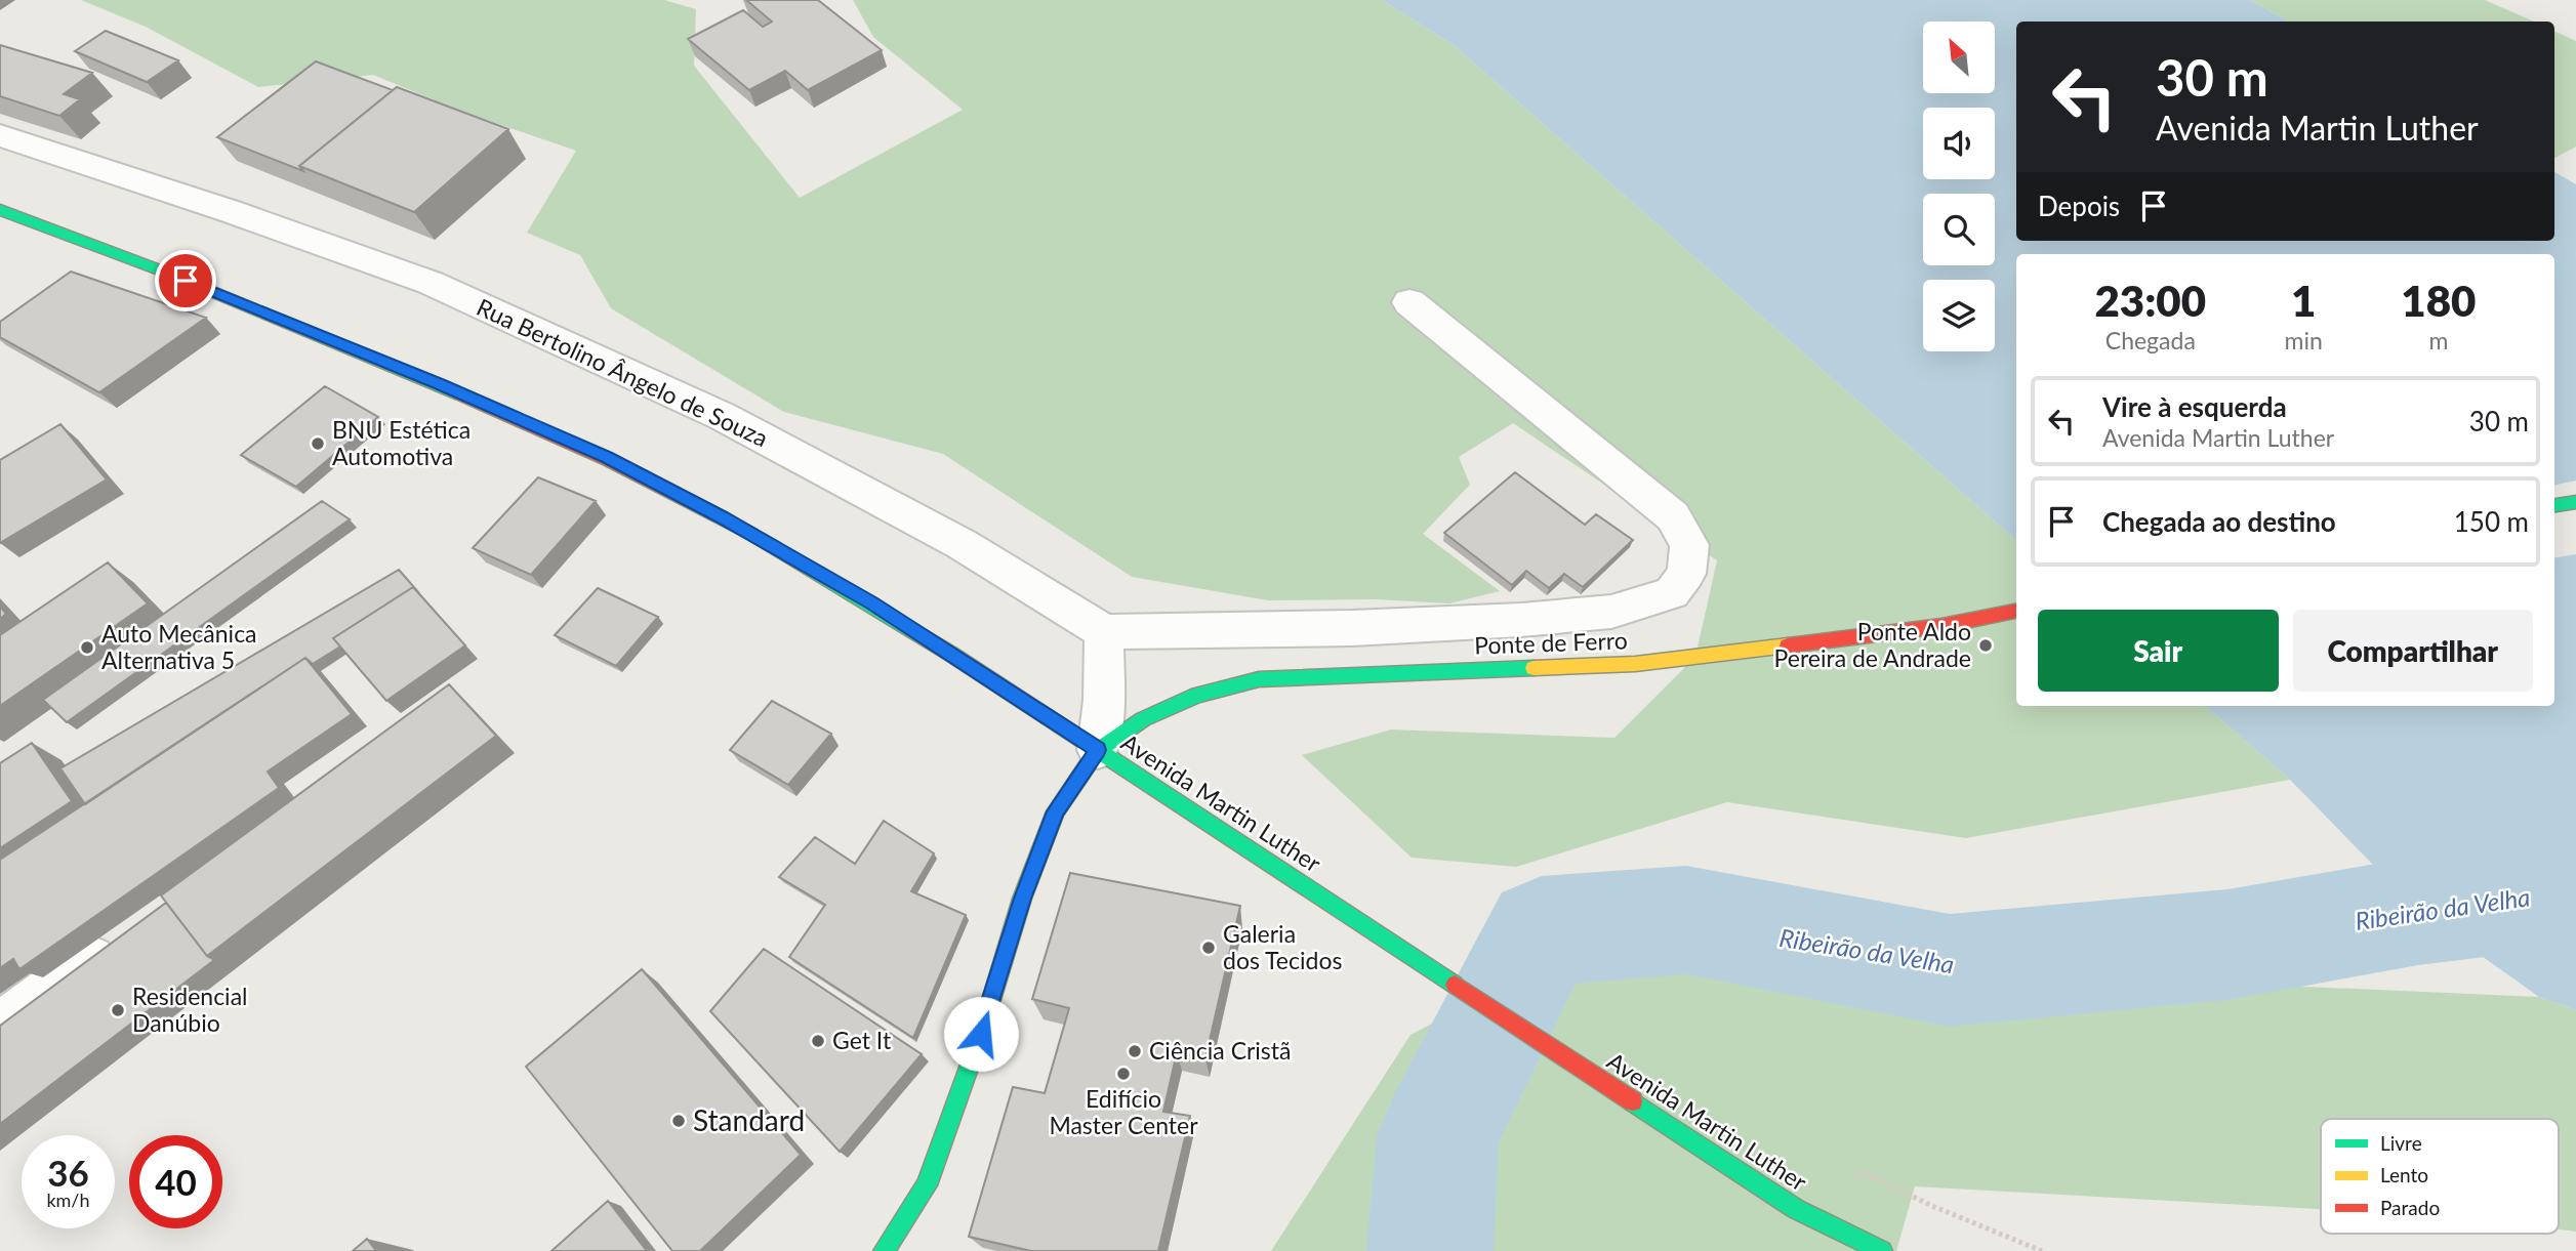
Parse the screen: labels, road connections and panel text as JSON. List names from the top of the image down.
{
  "streets": {
    "main road": ["Ponte de Ferro", "Avenida Martin Luther"],
    "street": ["Rua Bertolino Ângelo de Souza"]
  },
  "crossings": [
    ["Ponte de Ferro", "Avenida Martin Luther"]
  ],
  "water": ["Ribeirão da Velha"],
  "places": [
    "BNU Estética Automotiva",
    "Ponte Aldo Pereira de Andrade",
    "Auto Mecânica Alternativa 5",
    "Galeria dos Tecidos",
    "Residencial Danúbio",
    "Get It",
    "Ciência Cristã",
    "Edifício Master Center",
    "Standard"
  ],
  "legend": ["Livre", "Lento", "Parado"],
  "north": "top left",
  "page": {
    "turn": ["30 m", "Avenida Martin Luther"],
    "then": "Depois",
    "eta": [
      "23:00",
      "Chegada",
      "1",
      "min",
      "180",
      "m"
    ],
    "list": [
      {
        "name": "Vire à esquerda",
        "note": "Avenida Martin Luther",
        "value": "30 m"
      },
      {
        "name": "Chegada ao destino",
        "value": "150 m"
      }
    ],
    "buttons": ["Sair", "Compartilhar"],
    "speed": "36 km/h",
    "limit": "40"
  }
}
